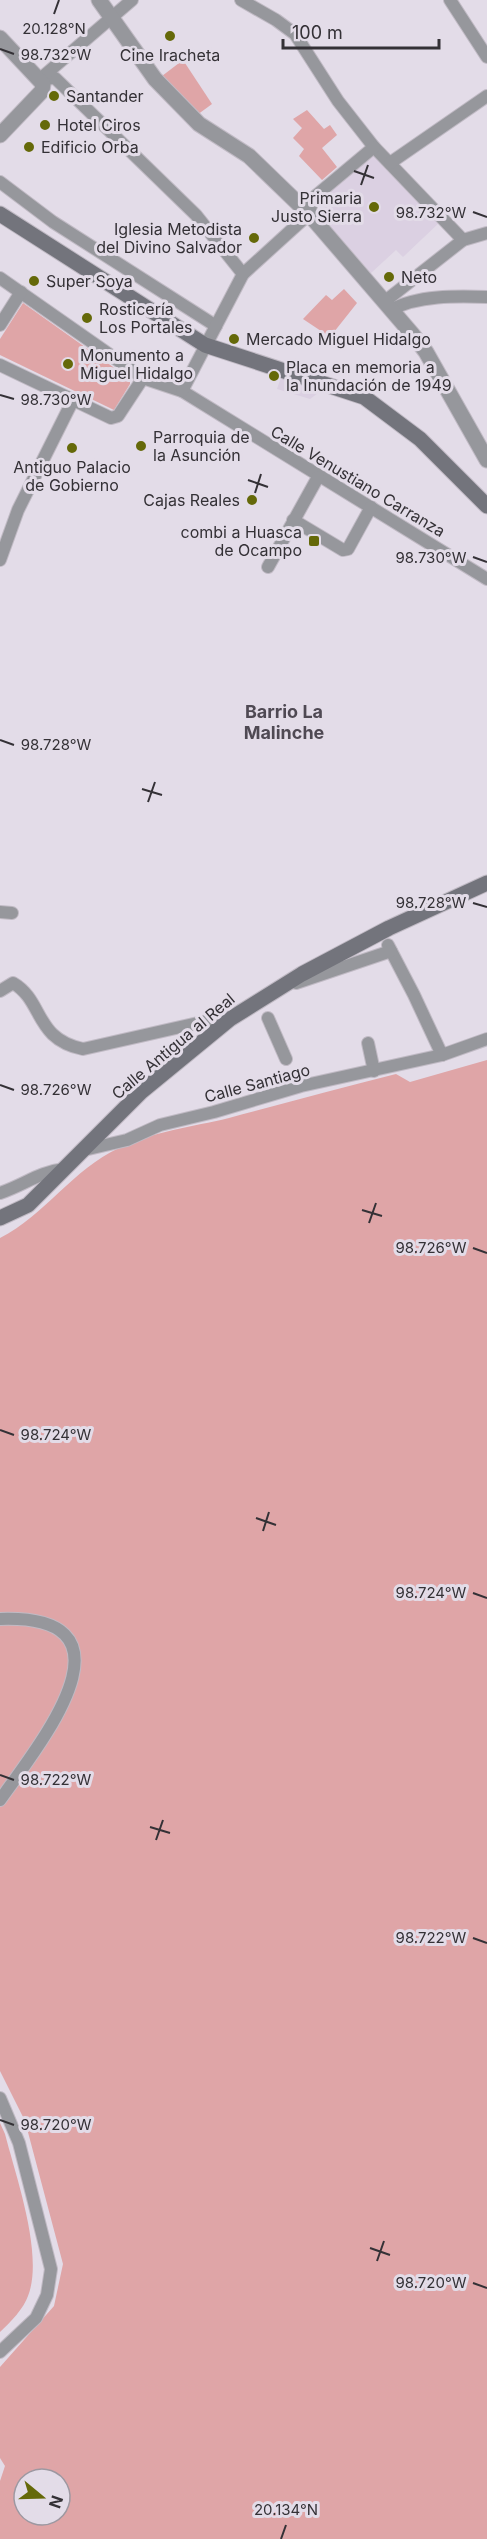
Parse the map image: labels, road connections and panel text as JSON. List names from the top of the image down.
{
  "streets": {
    "main road": ["Calle Antigua al Real"],
    "street": ["Calle Venustiano Carranza", "Calle Santiago"]
  },
  "crossings": [
    ["Calle Antigua al Real", "Calle Santiago"]
  ],
  "districts": ["Barrio La Malinche"],
  "places": {
    "other": [
      "Cine Iracheta",
      "Santander",
      "Hotel Ciros",
      "Edificio Orba",
      "Primaria Justo Sierra",
      "Iglesia Metodista del Divino Salvador",
      "Neto",
      "Super Soya",
      "Rosticería Los Portales",
      "Mercado Miguel Hidalgo",
      "Monumento a Miguel Hidalgo",
      "Placa en memoria a la Inundación de 1949",
      "Parroquia de la Asunción",
      "Antiguo Palacio de Gobierno",
      "Cajas Reales"
    ],
    "transit": ["combi a Huasca de Ocampo"]
  },
  "scale_bar": "100 m",
  "north": "right",
  "coordinates": [
    "20.128°N",
    "98.732°W",
    "98.730°W",
    "98.728°W",
    "98.726°W",
    "98.724°W",
    "98.722°W",
    "98.720°W",
    "20.134°N"
  ]
}
